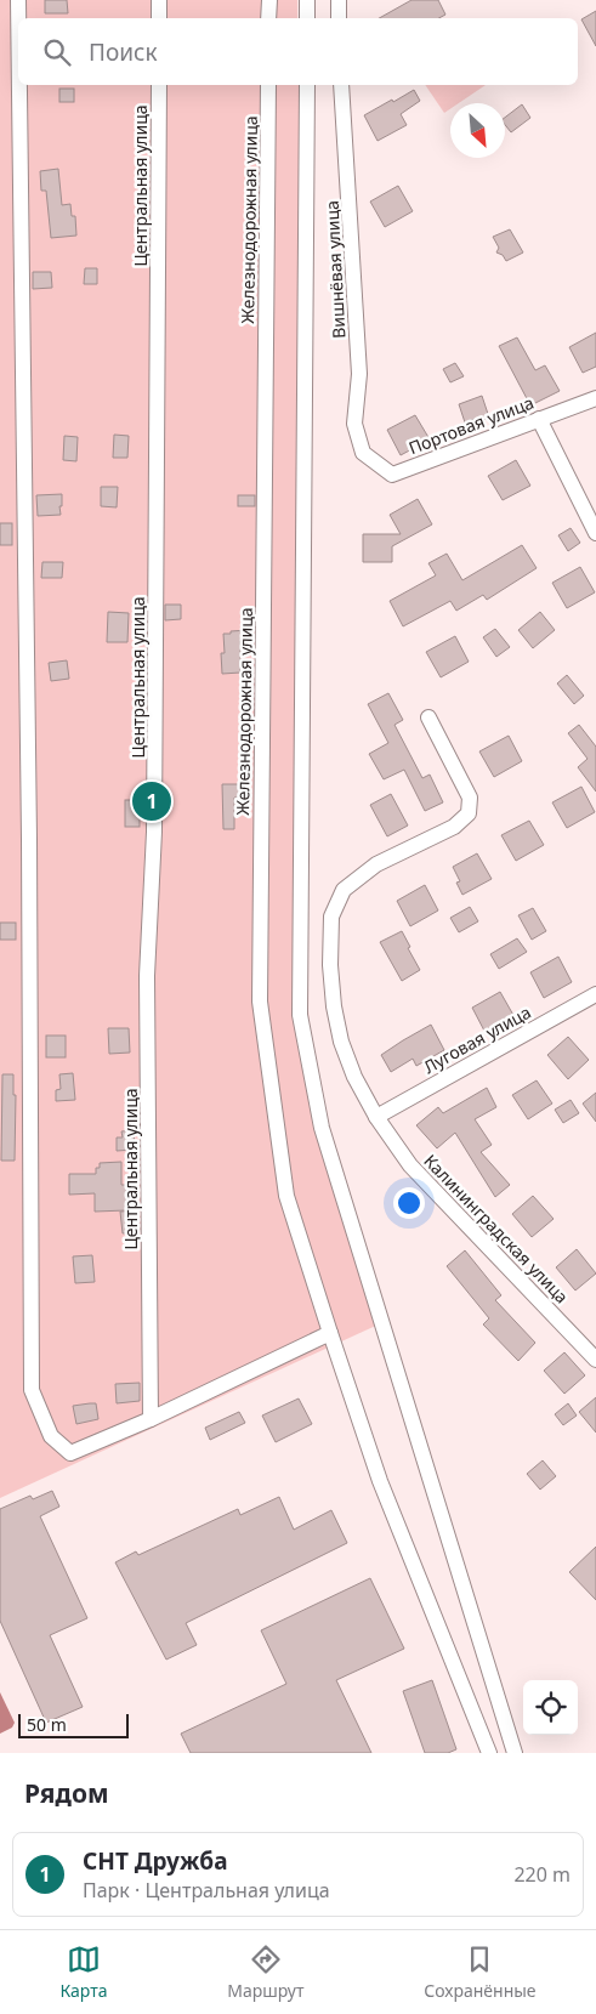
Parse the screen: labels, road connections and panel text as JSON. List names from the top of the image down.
{
  "streets": {
    "street": [
      "Центральная улица",
      "Железнодорожная улица",
      "Вишнёвая улица",
      "Портовая улица",
      "Луговая улица",
      "Калининградская улица"
    ]
  },
  "crossings": [
    ["Вишнёвая улица", "Портовая улица"],
    ["Луговая улица", "Калининградская улица"]
  ],
  "scale_bar": "50 m",
  "north": "bottom right",
  "page": {
    "search": "Поиск",
    "pins": "1",
    "scale": "50 m",
    "heading": "Рядом",
    "list": [
      {
        "mark": "1",
        "name": "СНТ Дружба",
        "note": "Парк · Центральная улица",
        "value": "220 m"
      }
    ],
    "nav": ["Карта", "Маршрут", "Сохранённые"]
  }
}
